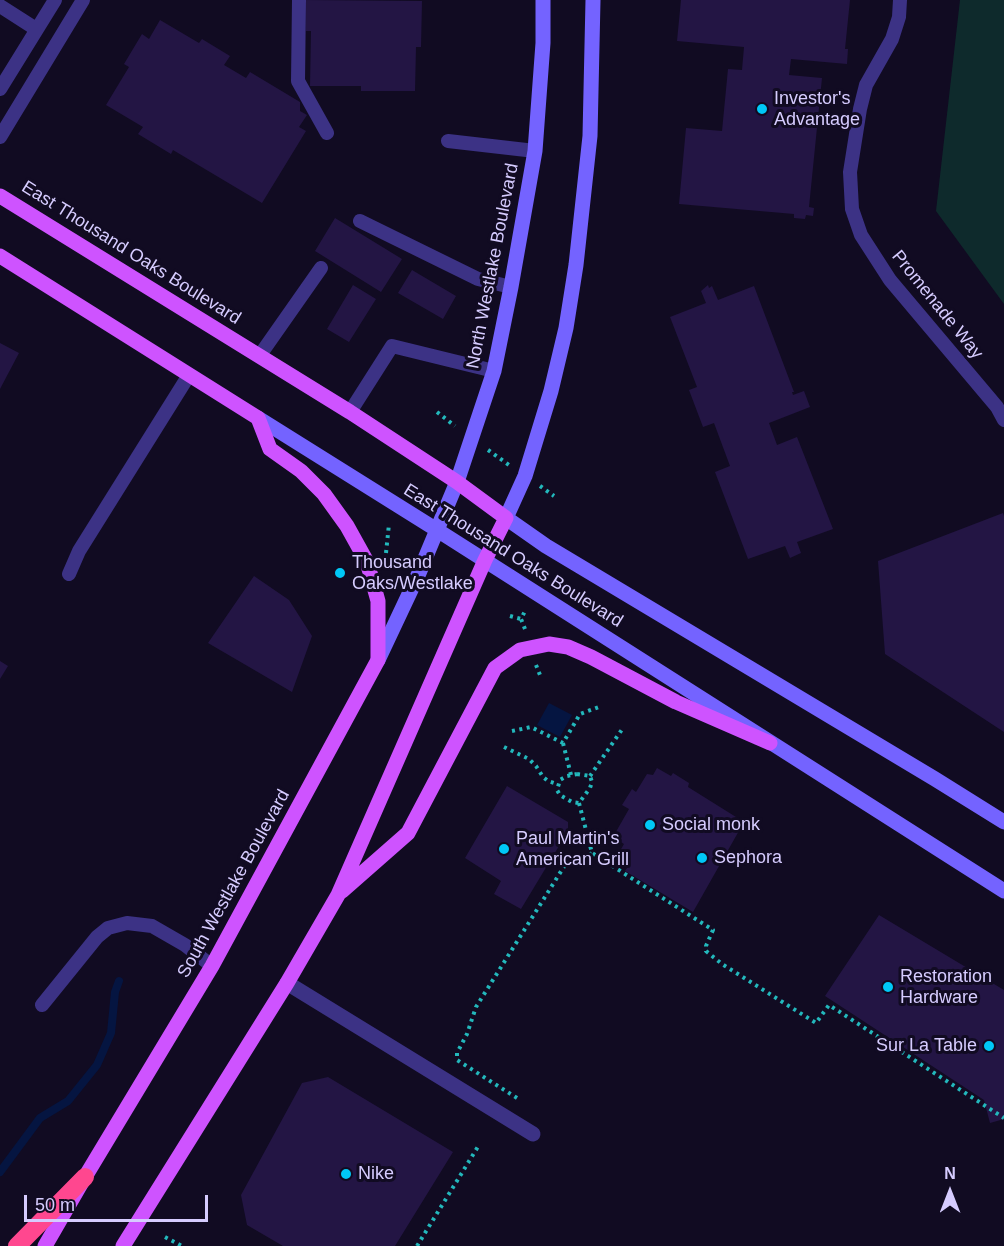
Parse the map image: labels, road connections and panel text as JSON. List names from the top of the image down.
{
  "streets": {
    "main road": ["East Thousand Oaks Boulevard", "North Westlake Boulevard", "South Westlake Boulevard"],
    "lane": ["Promenade Way"]
  },
  "crossings": [
    ["East Thousand Oaks Boulevard", "North Westlake Boulevard"],
    ["East Thousand Oaks Boulevard", "South Westlake Boulevard"],
    ["North Westlake Boulevard", "South Westlake Boulevard"]
  ],
  "places": [
    "Investor's Advantage",
    "Thousand Oaks/Westlake",
    "Social monk",
    "Paul Martin's American Grill",
    "Sephora",
    "Restoration Hardware",
    "Sur La Table",
    "Nike"
  ],
  "scale_bar": "50 m",
  "north": "top"
}
